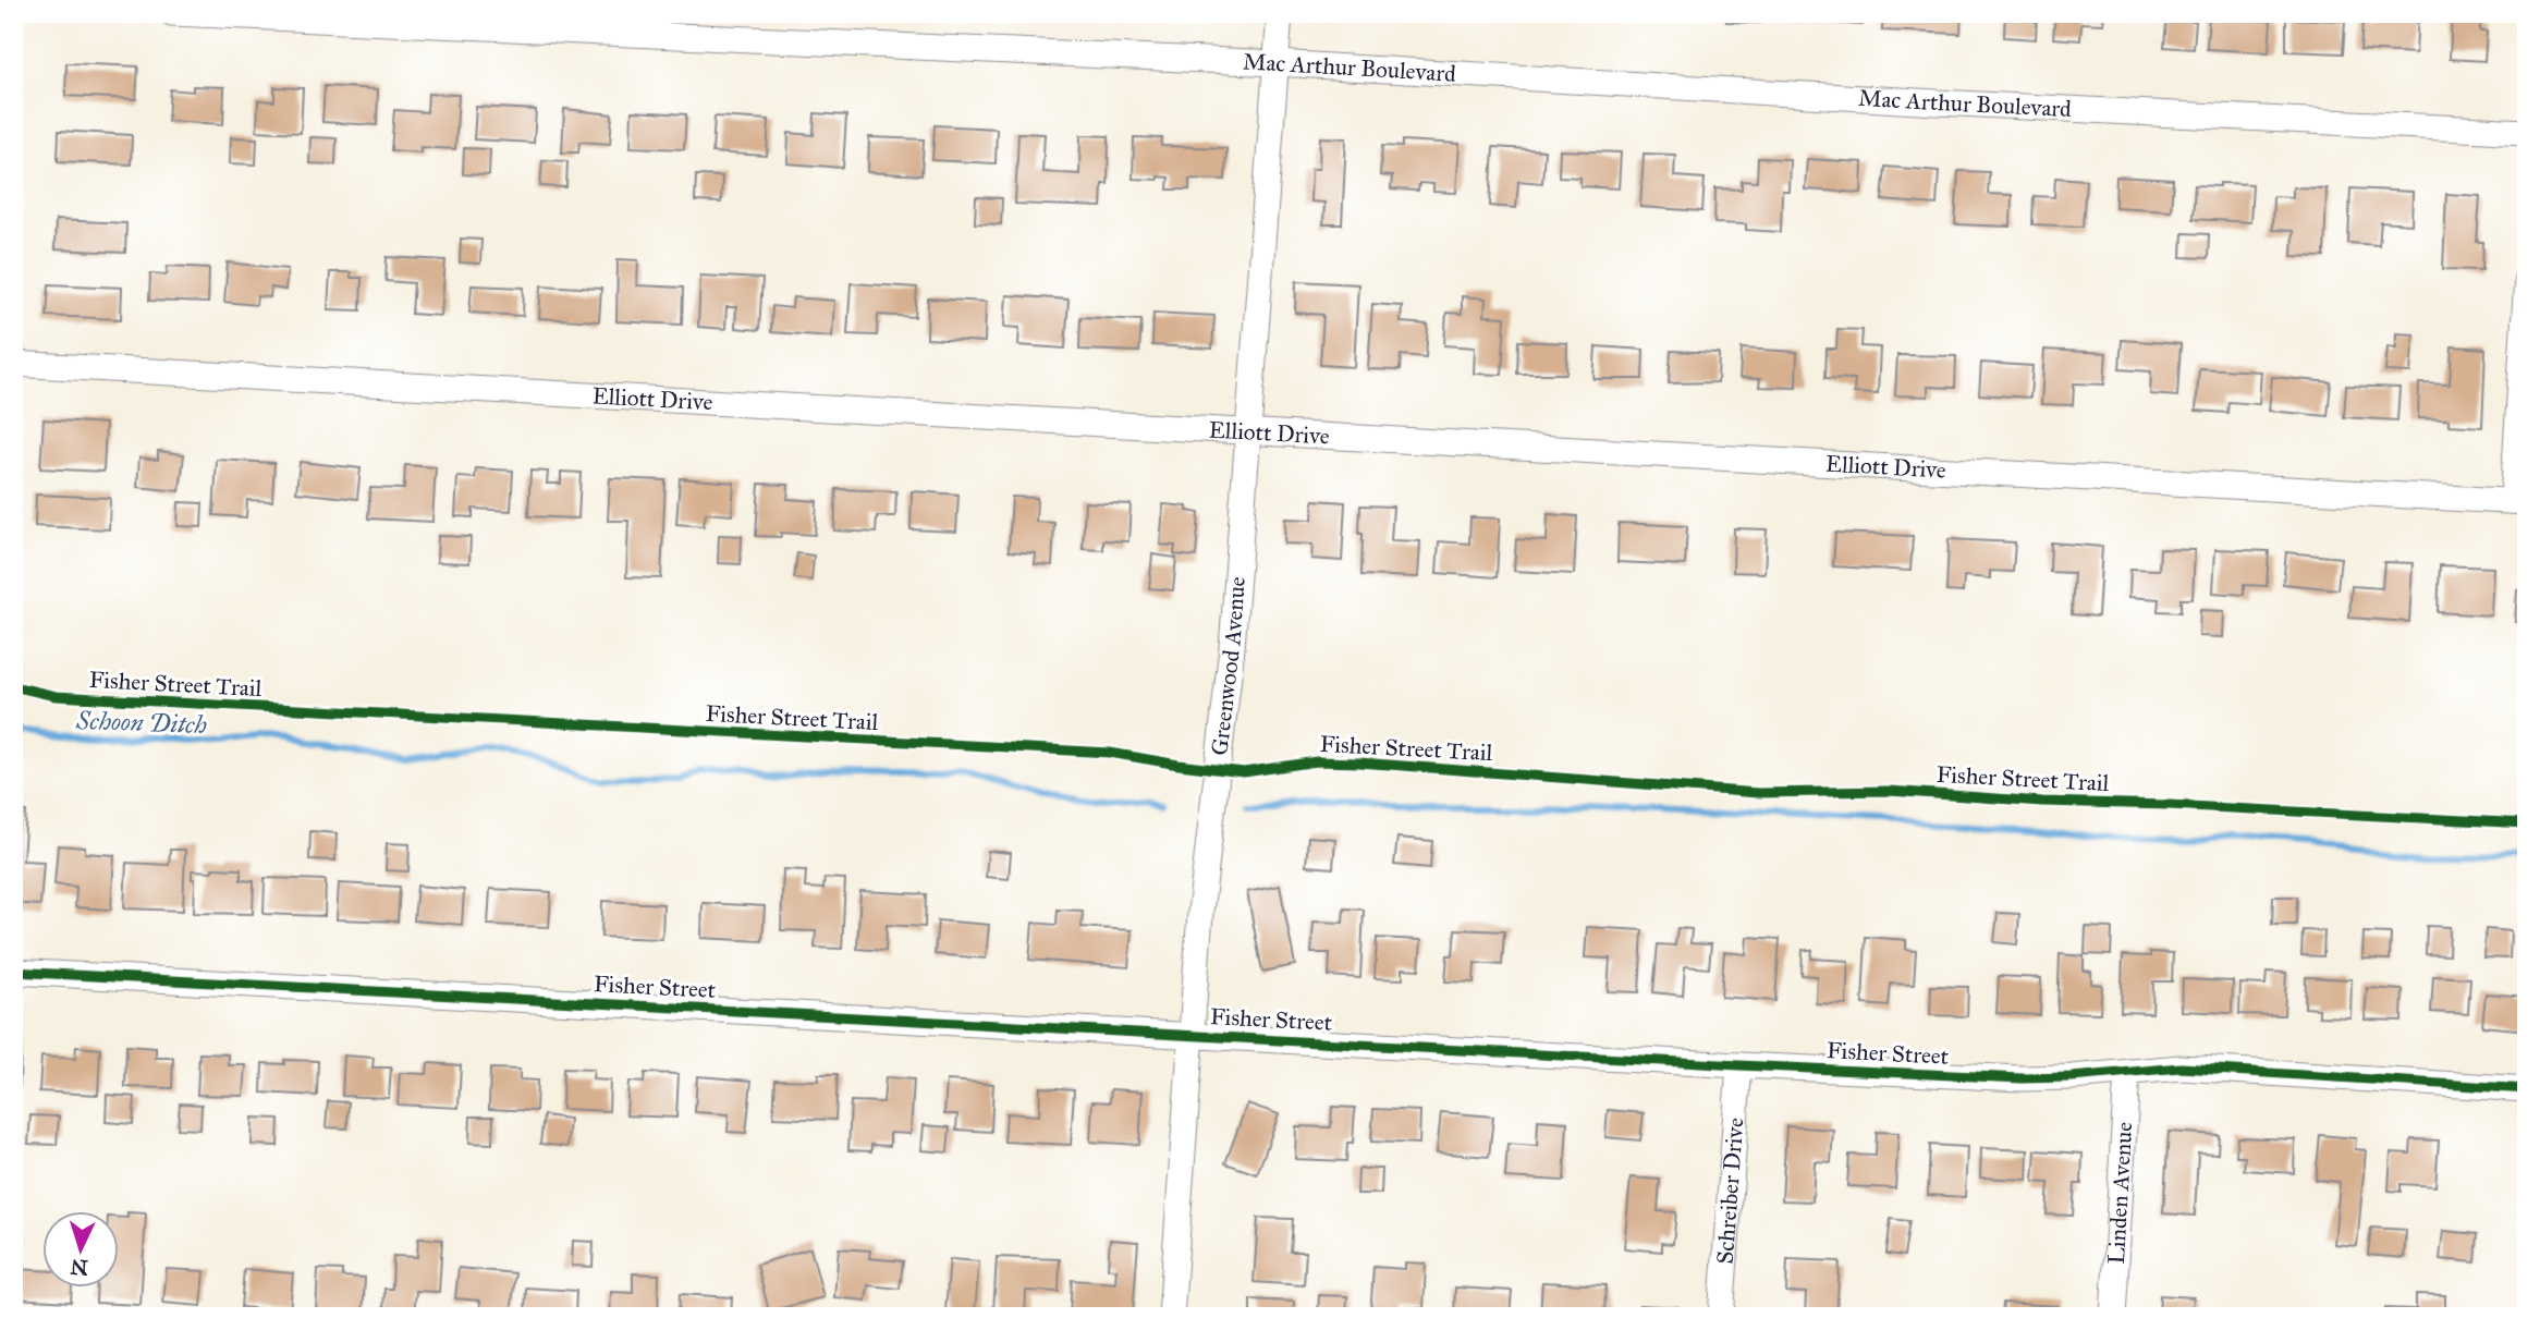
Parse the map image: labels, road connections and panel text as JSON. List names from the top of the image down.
{
  "streets": {
    "street": [
      "Mac Arthur Boulevard",
      "Elliott Drive",
      "Greenwood Avenue",
      "Fisher Street",
      "Schreiber Drive",
      "Linden Avenue"
    ],
    "cycle path": ["Fisher Street Trail"]
  },
  "crossings": [
    ["Mac Arthur Boulevard", "Greenwood Avenue"],
    ["Elliott Drive", "Greenwood Avenue"],
    ["Greenwood Avenue", "Fisher Street"],
    ["Fisher Street", "Schreiber Drive"],
    ["Fisher Street", "Linden Avenue"]
  ],
  "water": ["Schoon Ditch"],
  "north": "bottom"
}
